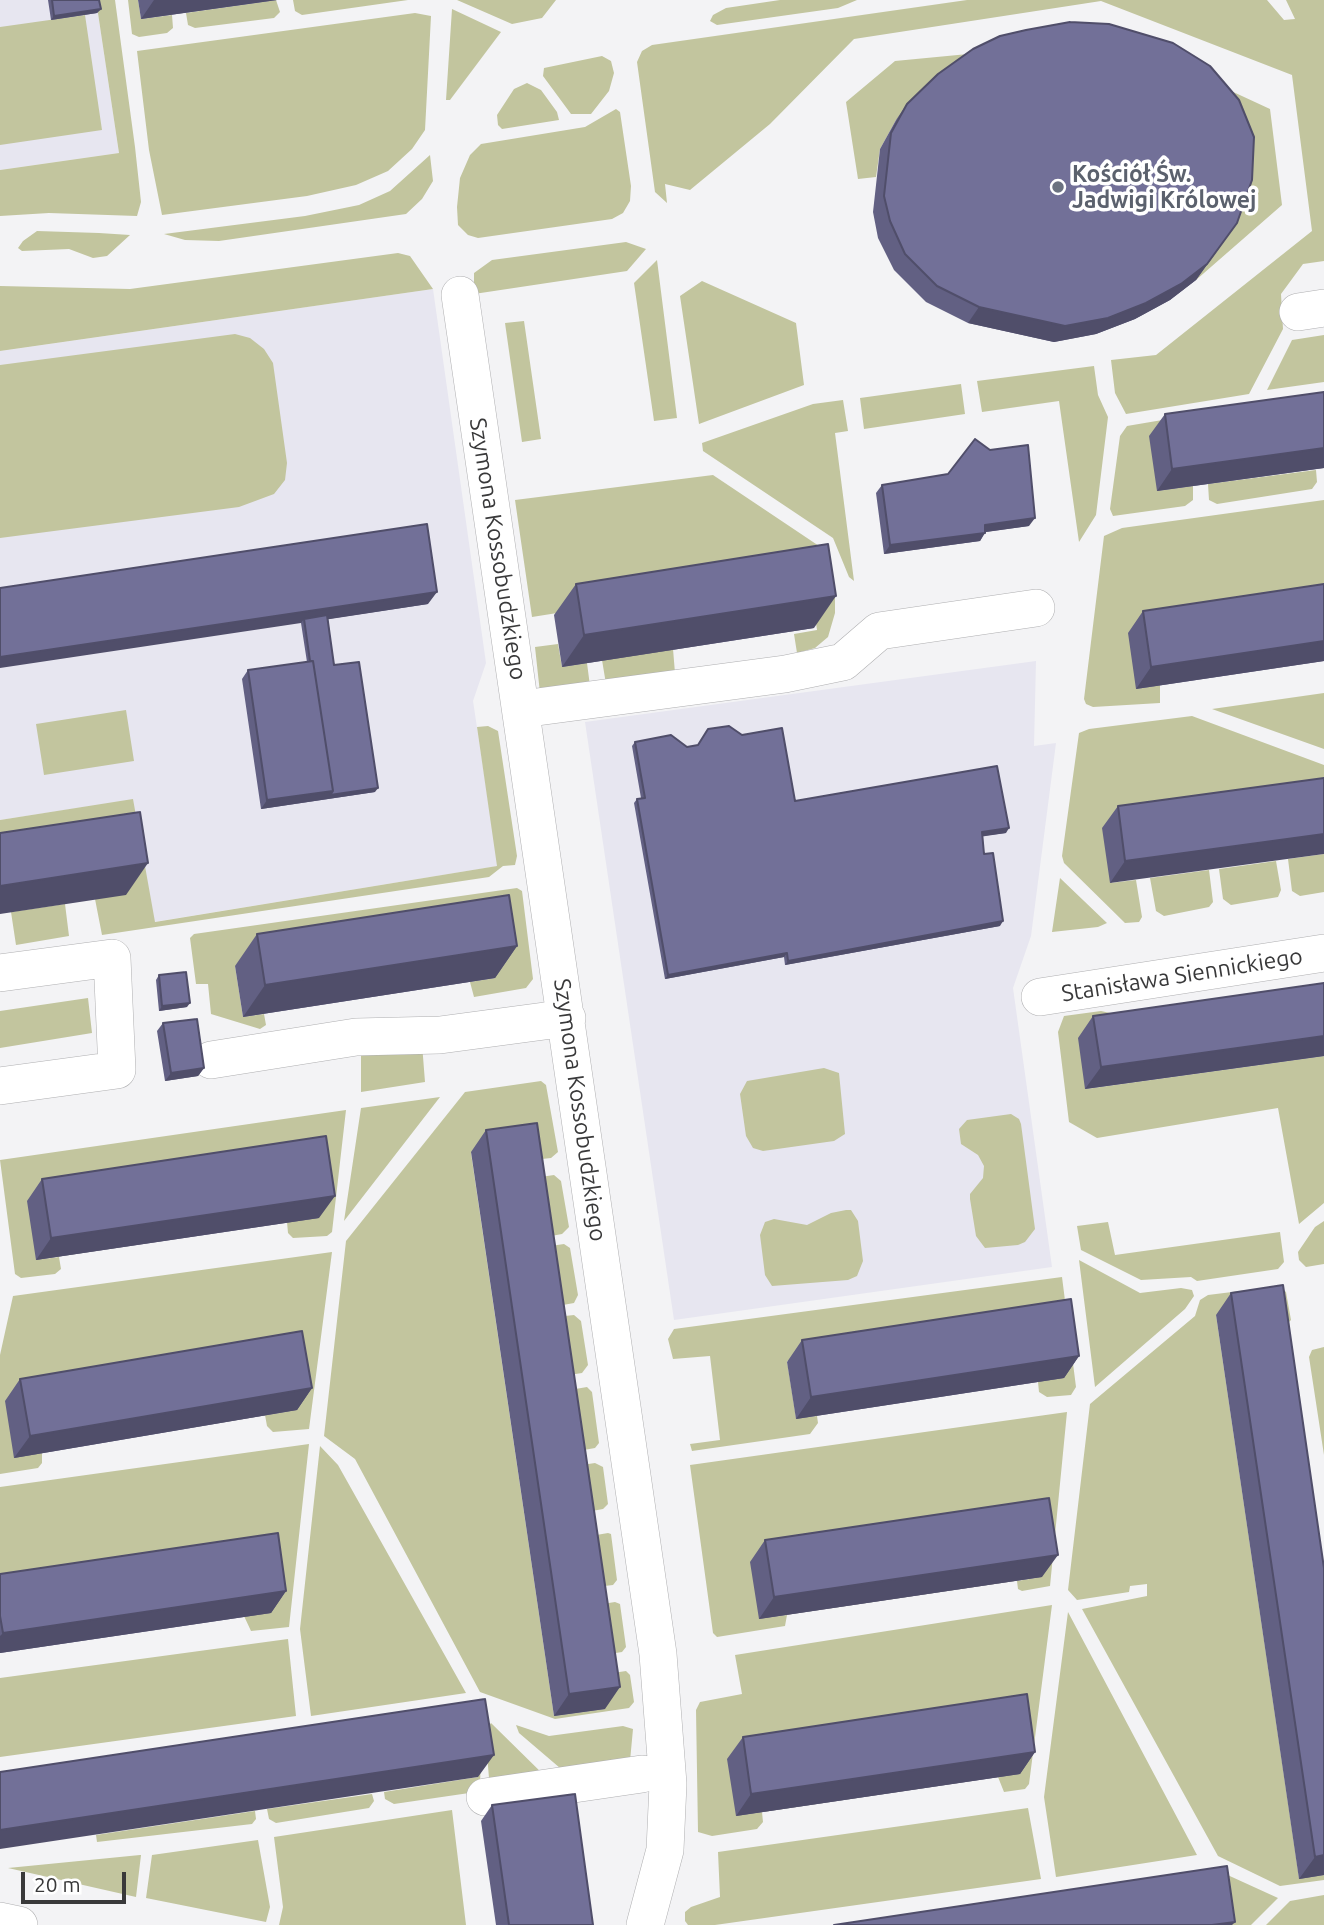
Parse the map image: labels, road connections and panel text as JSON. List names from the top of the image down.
{
  "streets": {
    "street": ["Szymona Kossobudzkiego", "Stanisława Siennickiego"]
  },
  "places": ["Kościół Św. Jadwigi Królowej"],
  "scale_bar": "20 m"
}
